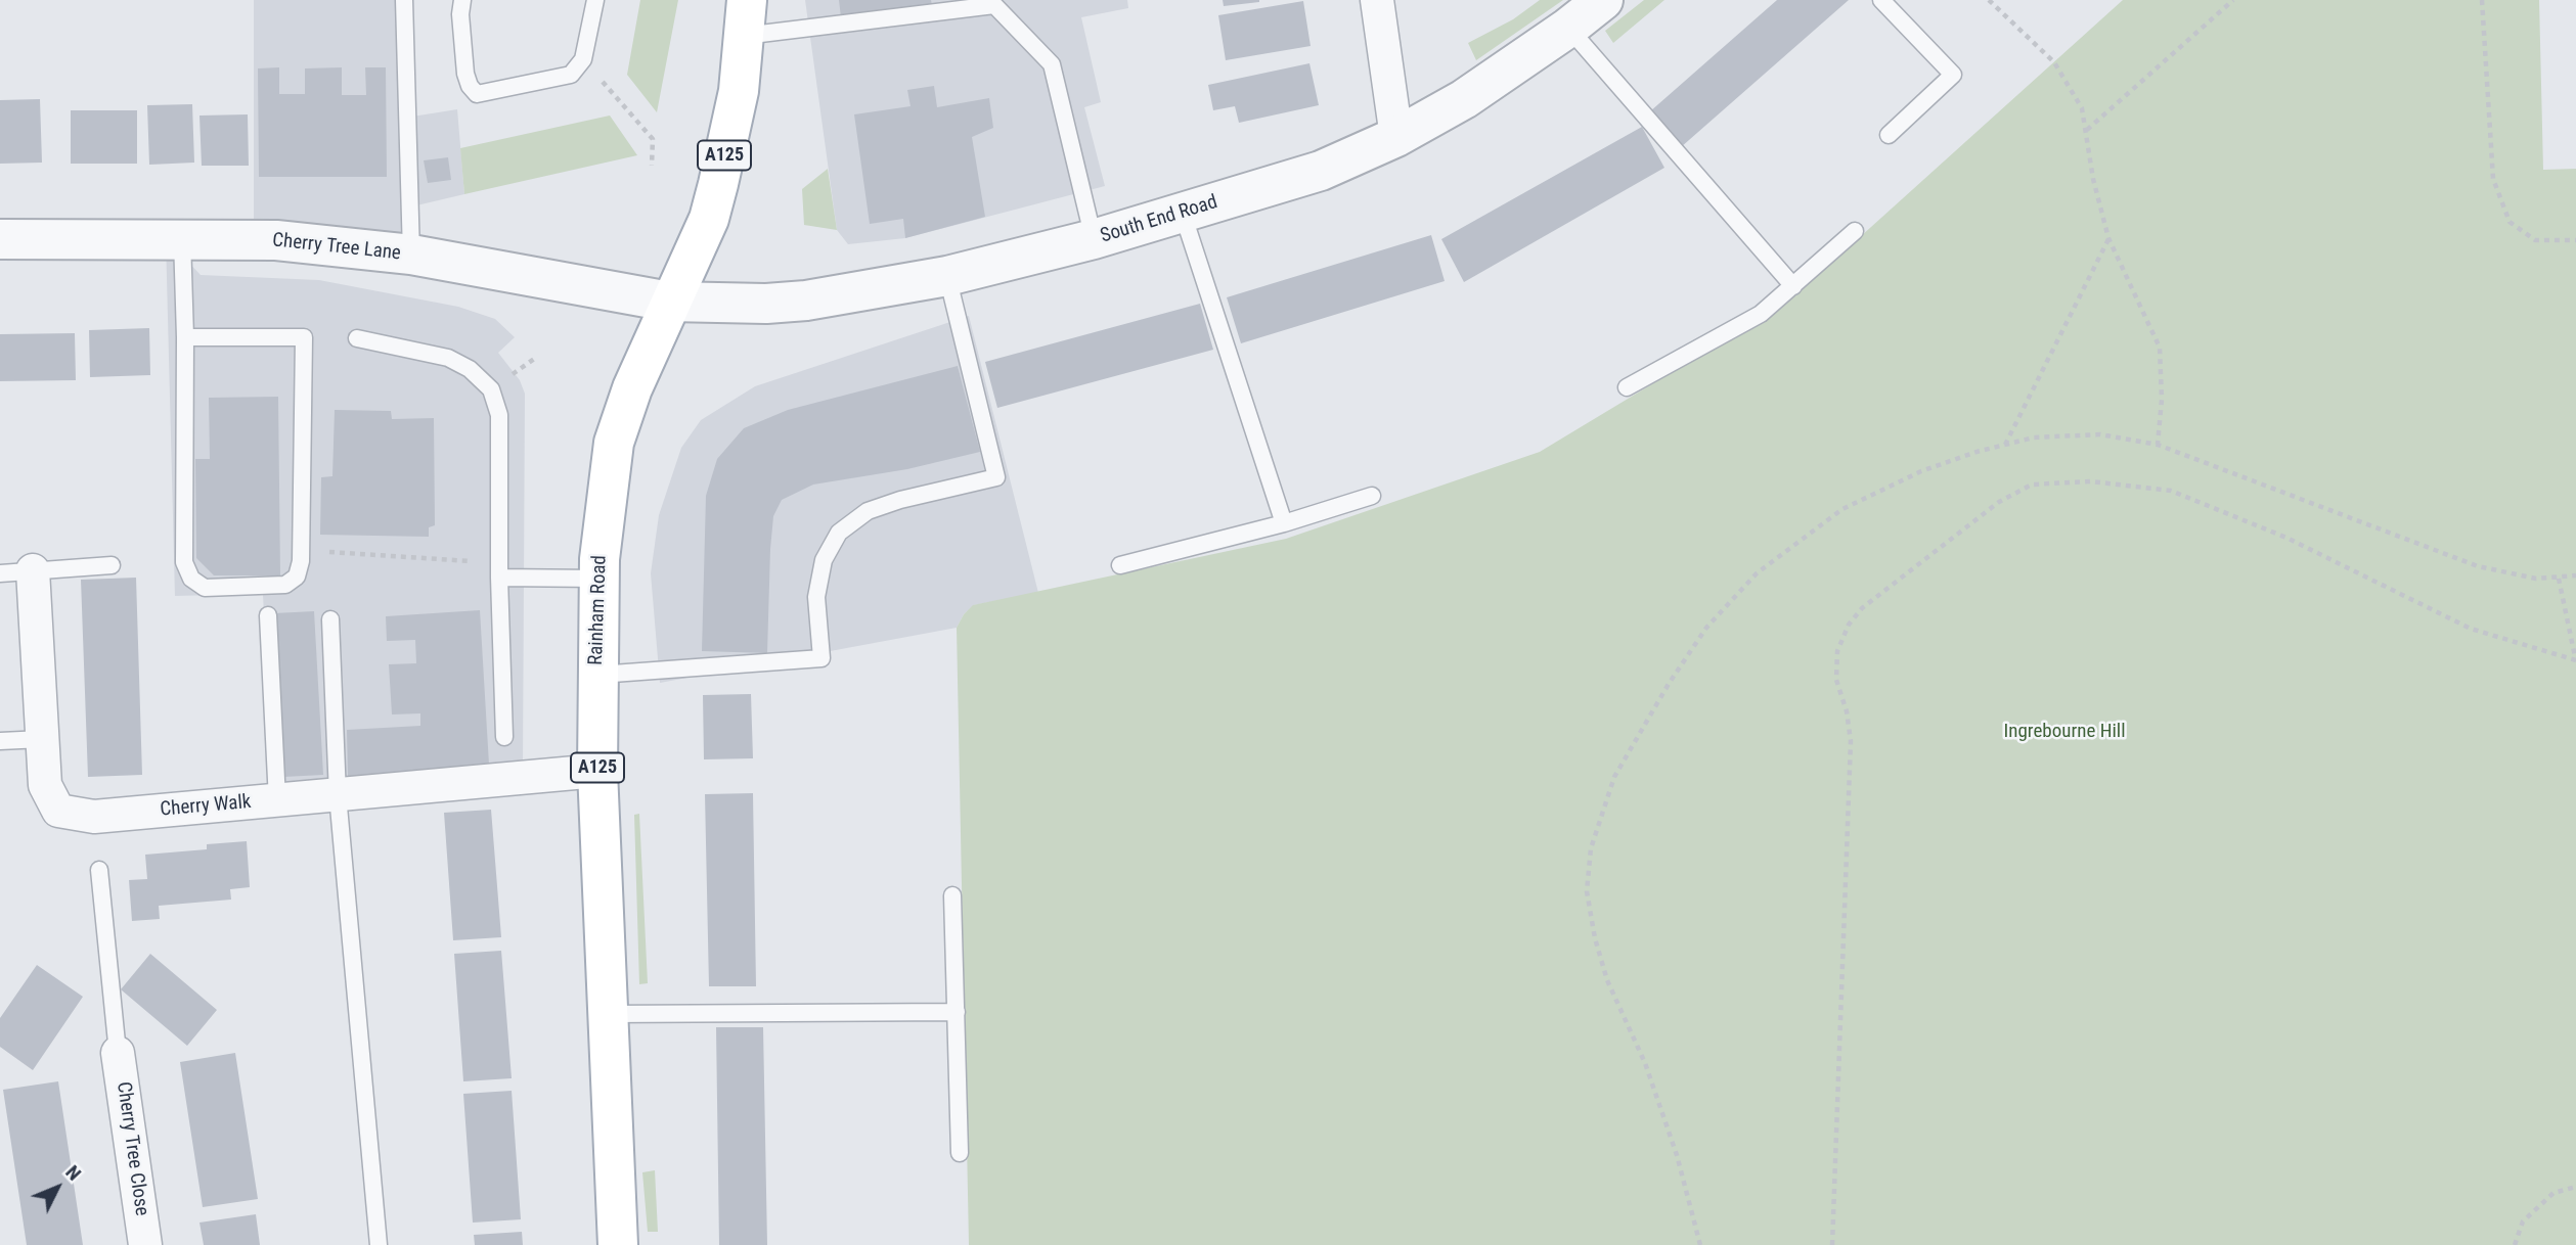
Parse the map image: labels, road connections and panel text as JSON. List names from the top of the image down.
{
  "streets": {
    "main road": ["A125", "Rainham Road"],
    "street": [
      "South End Road",
      "Cherry Tree Lane",
      "Cherry Walk",
      "Cherry Tree Close"
    ]
  },
  "crossings": [
    ["South End Road", "Cherry Tree Lane"],
    ["South End Road", "Rainham Road"],
    ["Cherry Tree Lane", "Rainham Road"],
    ["Rainham Road", "Cherry Walk"]
  ],
  "parks": ["Ingrebourne Hill"],
  "north": "top right"
}
